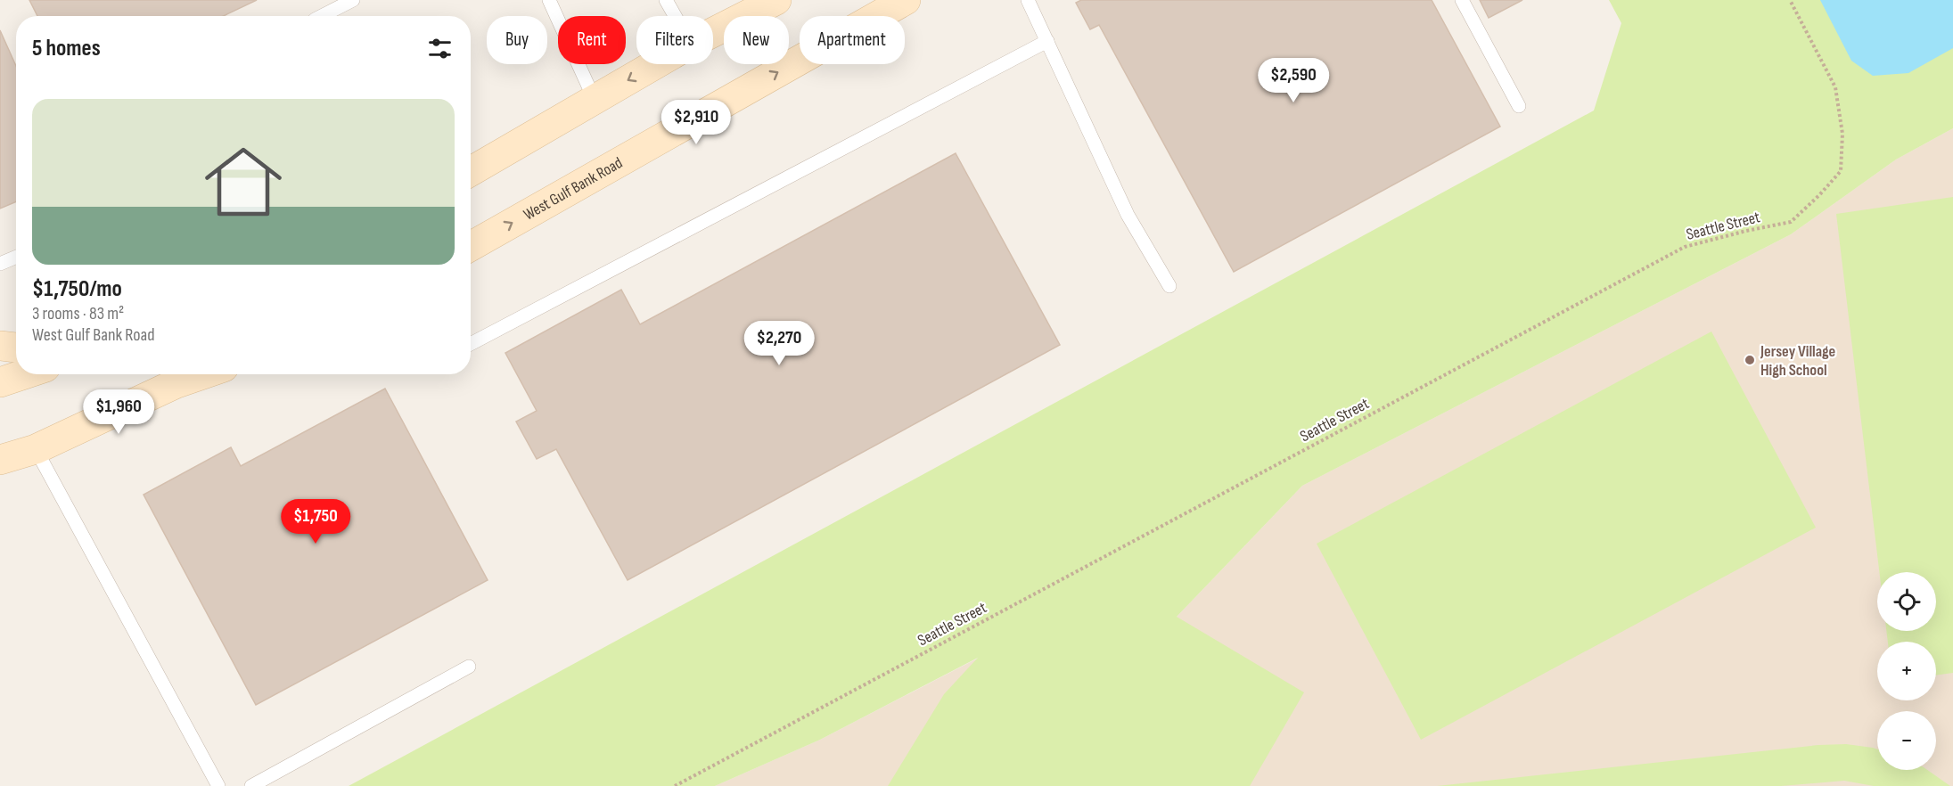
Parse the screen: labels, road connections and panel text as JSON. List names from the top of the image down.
{
  "streets": {
    "street": ["West Gulf Bank Road"],
    "path": ["Seattle Street"]
  },
  "places": ["Jersey Village High School"],
  "page": {
    "chip": [
      "Buy",
      "Rent",
      "Filters",
      "New",
      "Apartment"
    ],
    "heading": "5 homes",
    "price": [
      "$2,590",
      "$2,910",
      "$2,270",
      "$1,960",
      "$1,750"
    ],
    "list": [
      {
        "name": "$1,750/mo",
        "note": "3 rooms · 83 m² · West Gulf Bank Road"
      }
    ],
    "map_buttons": ["+", "−"]
  }
}
